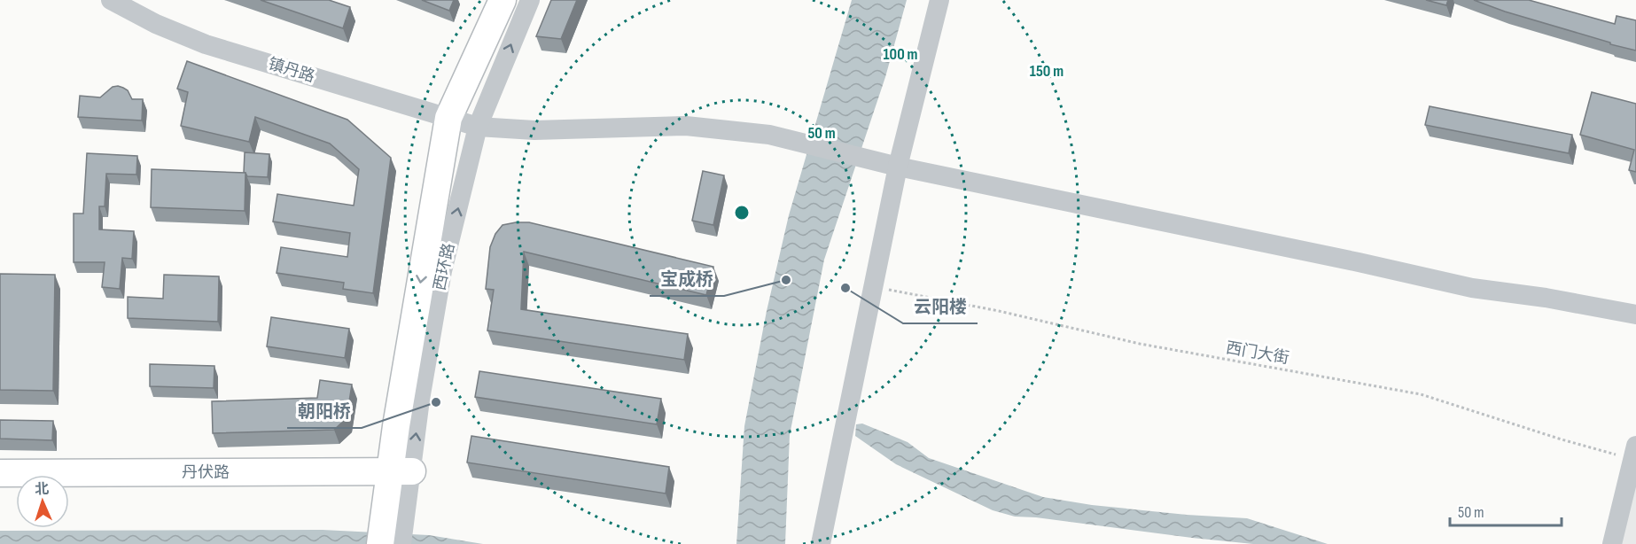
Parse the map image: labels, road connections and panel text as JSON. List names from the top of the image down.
{
  "streets": {
    "main road": ["西环路", "丹伏路"],
    "street": ["镇丹路"],
    "path": ["西门大街"]
  },
  "crossings": [
    ["镇丹路", "西环路"],
    ["西环路", "丹伏路"]
  ],
  "places": ["宝成桥", "云阳楼", "朝阳桥"],
  "scale_bar": "50 m",
  "north": "top",
  "rings": ["100 m", "150 m", "50 m"]
}
